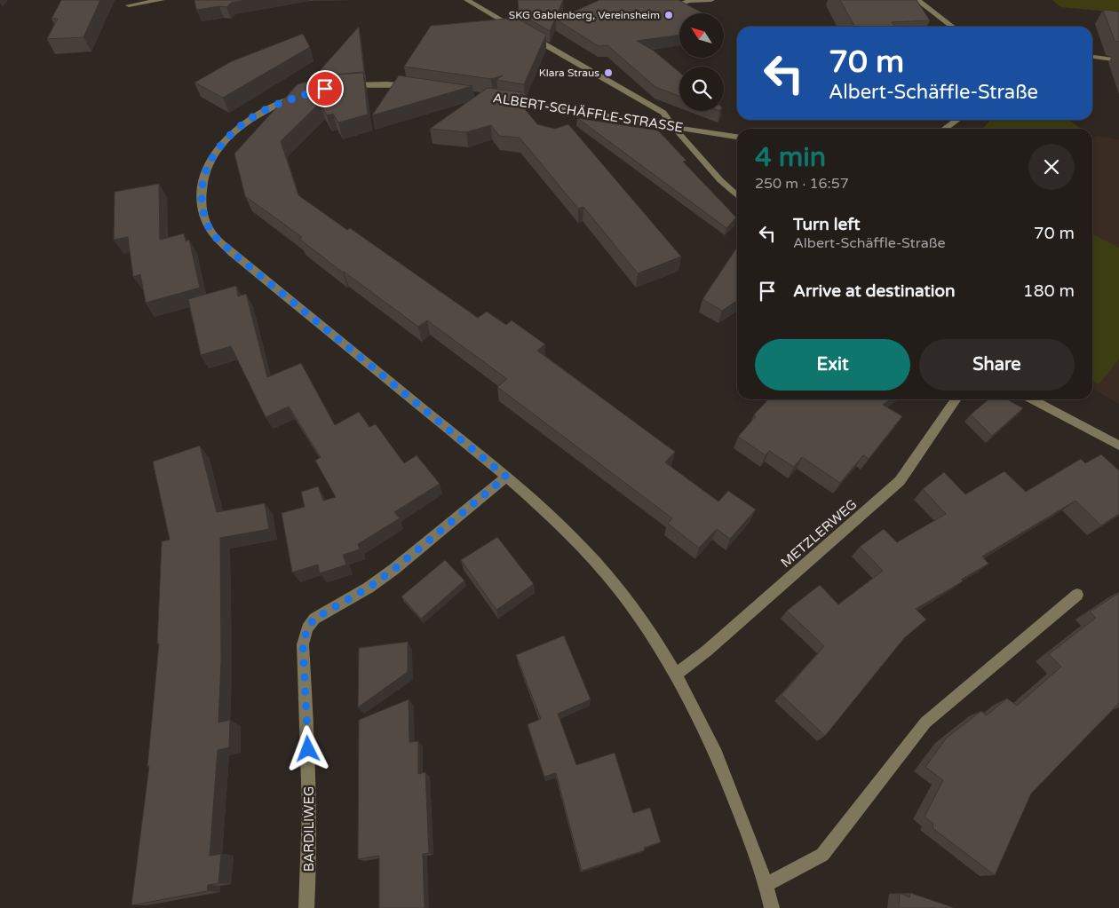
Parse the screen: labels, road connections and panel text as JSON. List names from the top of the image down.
{
  "streets": {
    "street": ["ALBERT-SCHÄFFLE-STRASSE", "METZLERWEG", "BARDILIWEG"]
  },
  "places": ["SKG Gablenberg, Vereinsheim", "Klara Straus"],
  "north": "top left",
  "page": {
    "turn": ["70 m", "Albert-Schäffle-Straße"],
    "heading": ["4 min", "250 m · 16:57"],
    "list": [
      {
        "name": "Turn left",
        "note": "Albert-Schäffle-Straße",
        "value": "70 m"
      },
      {
        "name": "Arrive at destination",
        "value": "180 m"
      }
    ],
    "buttons": ["Exit", "Share"]
  }
}
